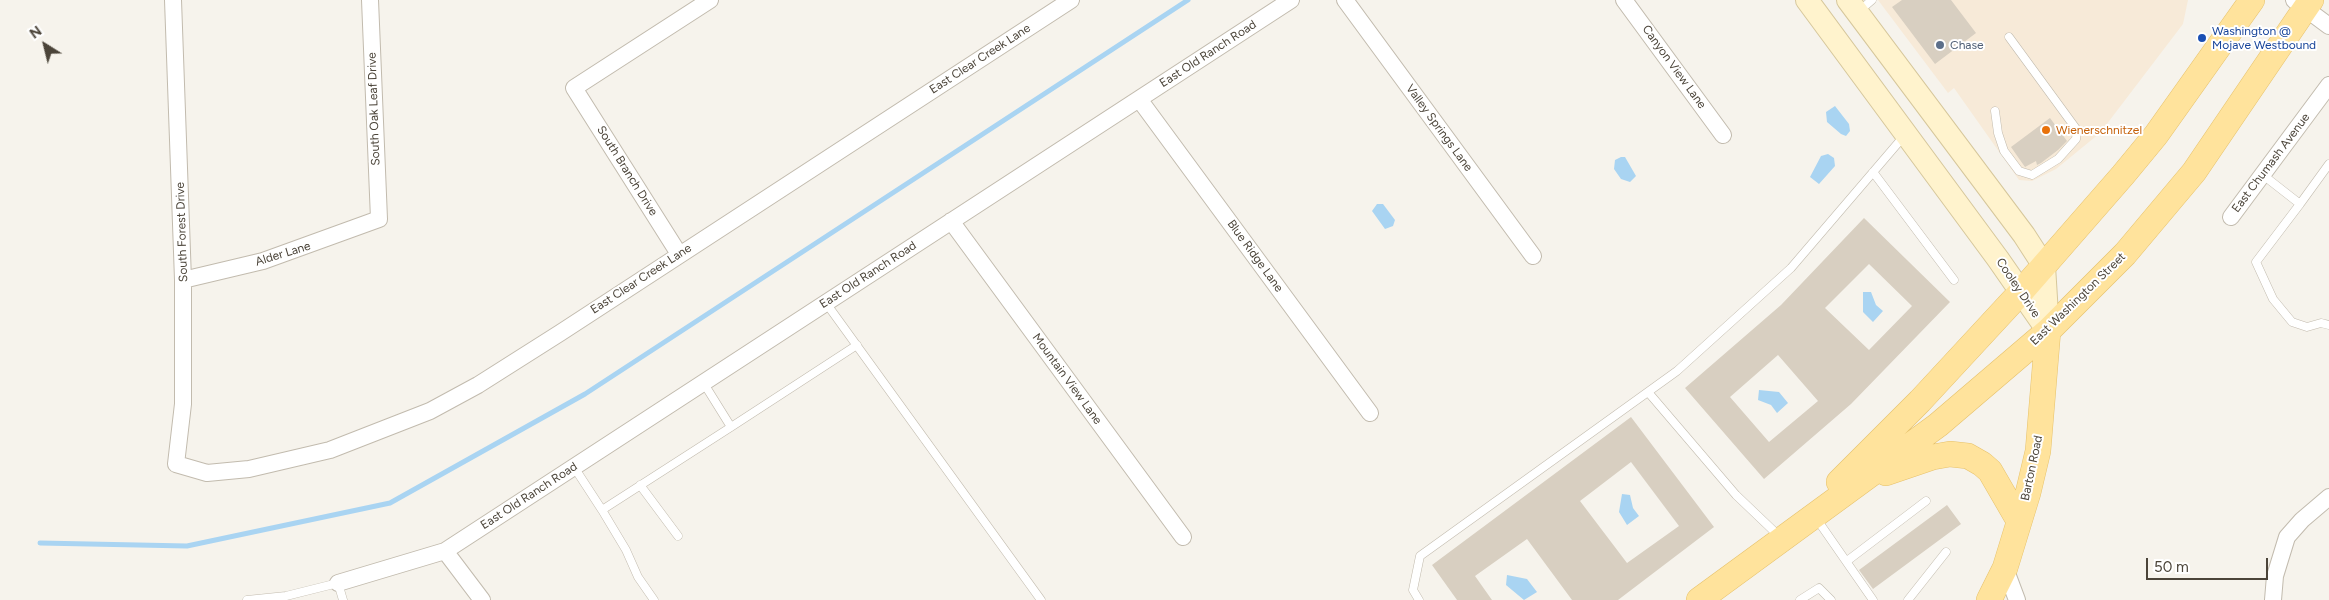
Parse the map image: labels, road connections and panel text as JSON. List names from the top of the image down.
{
  "streets": {
    "main road": ["East Washington Street", "Barton Road"],
    "street": [
      "East Old Ranch Road",
      "East Clear Creek Lane",
      "Canyon View Lane",
      "South Oak Leaf Drive",
      "Valley Springs Lane",
      "East Chumash Avenue",
      "South Branch Drive",
      "South Forest Drive",
      "Alder Lane",
      "Blue Ridge Lane",
      "Cooley Drive",
      "Mountain View Lane"
    ]
  },
  "crossings": [
    ["East Old Ranch Road", "Blue Ridge Lane"],
    ["East Old Ranch Road", "Mountain View Lane"],
    ["East Clear Creek Lane", "South Branch Drive"],
    ["East Clear Creek Lane", "South Forest Drive"],
    ["South Oak Leaf Drive", "Alder Lane"],
    ["South Forest Drive", "Alder Lane"],
    ["Cooley Drive", "East Washington Street"],
    ["Cooley Drive", "Barton Road"],
    ["East Washington Street", "Barton Road"]
  ],
  "places": ["Washington @ Mojave Westbound", "Chase", "Wienerschnitzel"],
  "scale_bar": "50 m",
  "north": "top left"
}
